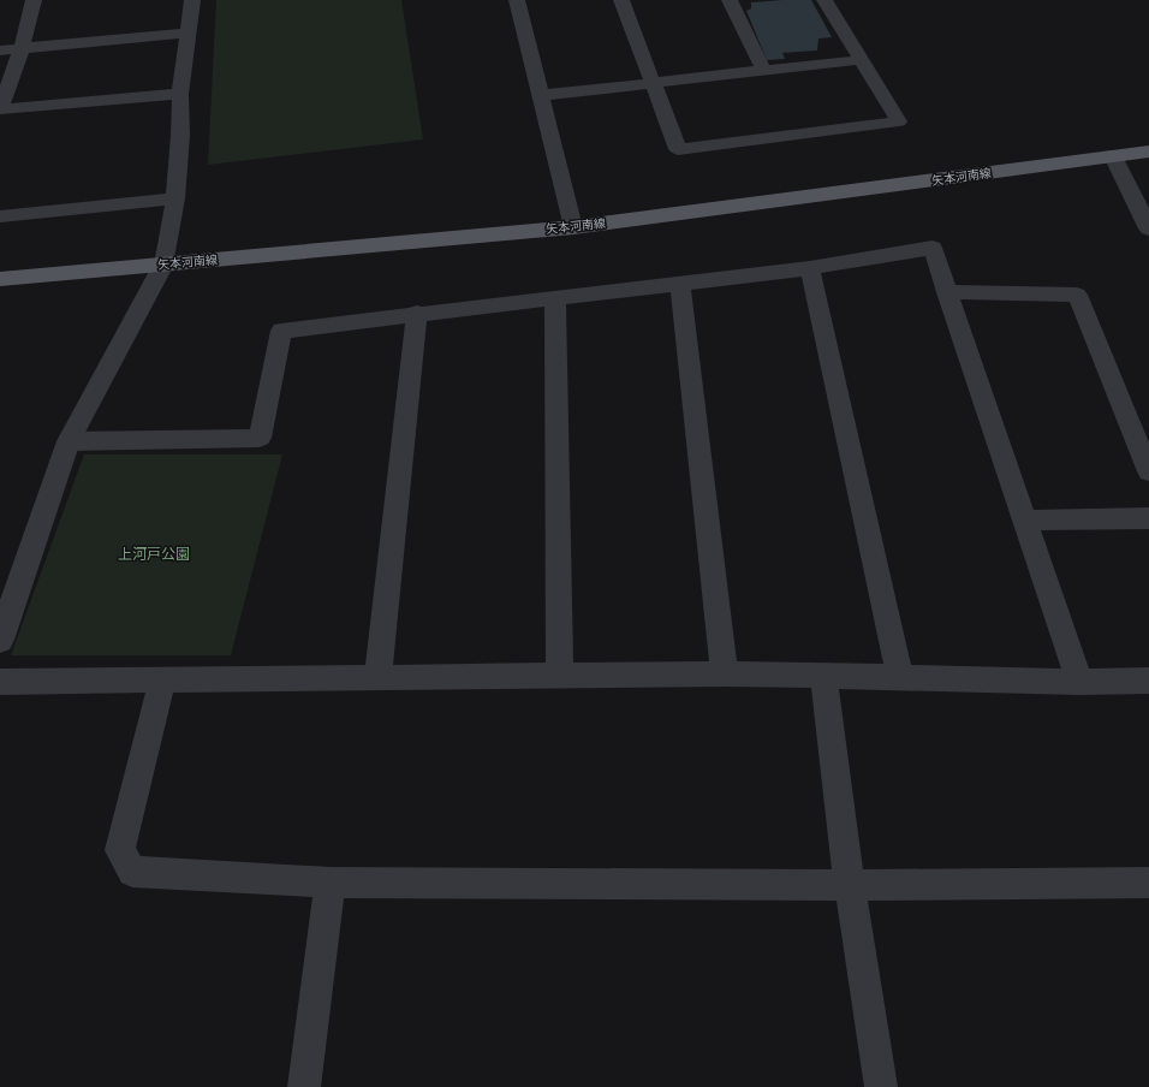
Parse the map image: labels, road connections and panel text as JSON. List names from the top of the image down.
{
  "streets": {
    "main road": ["矢本河南線"]
  },
  "parks": ["上河戸公園"]
}
